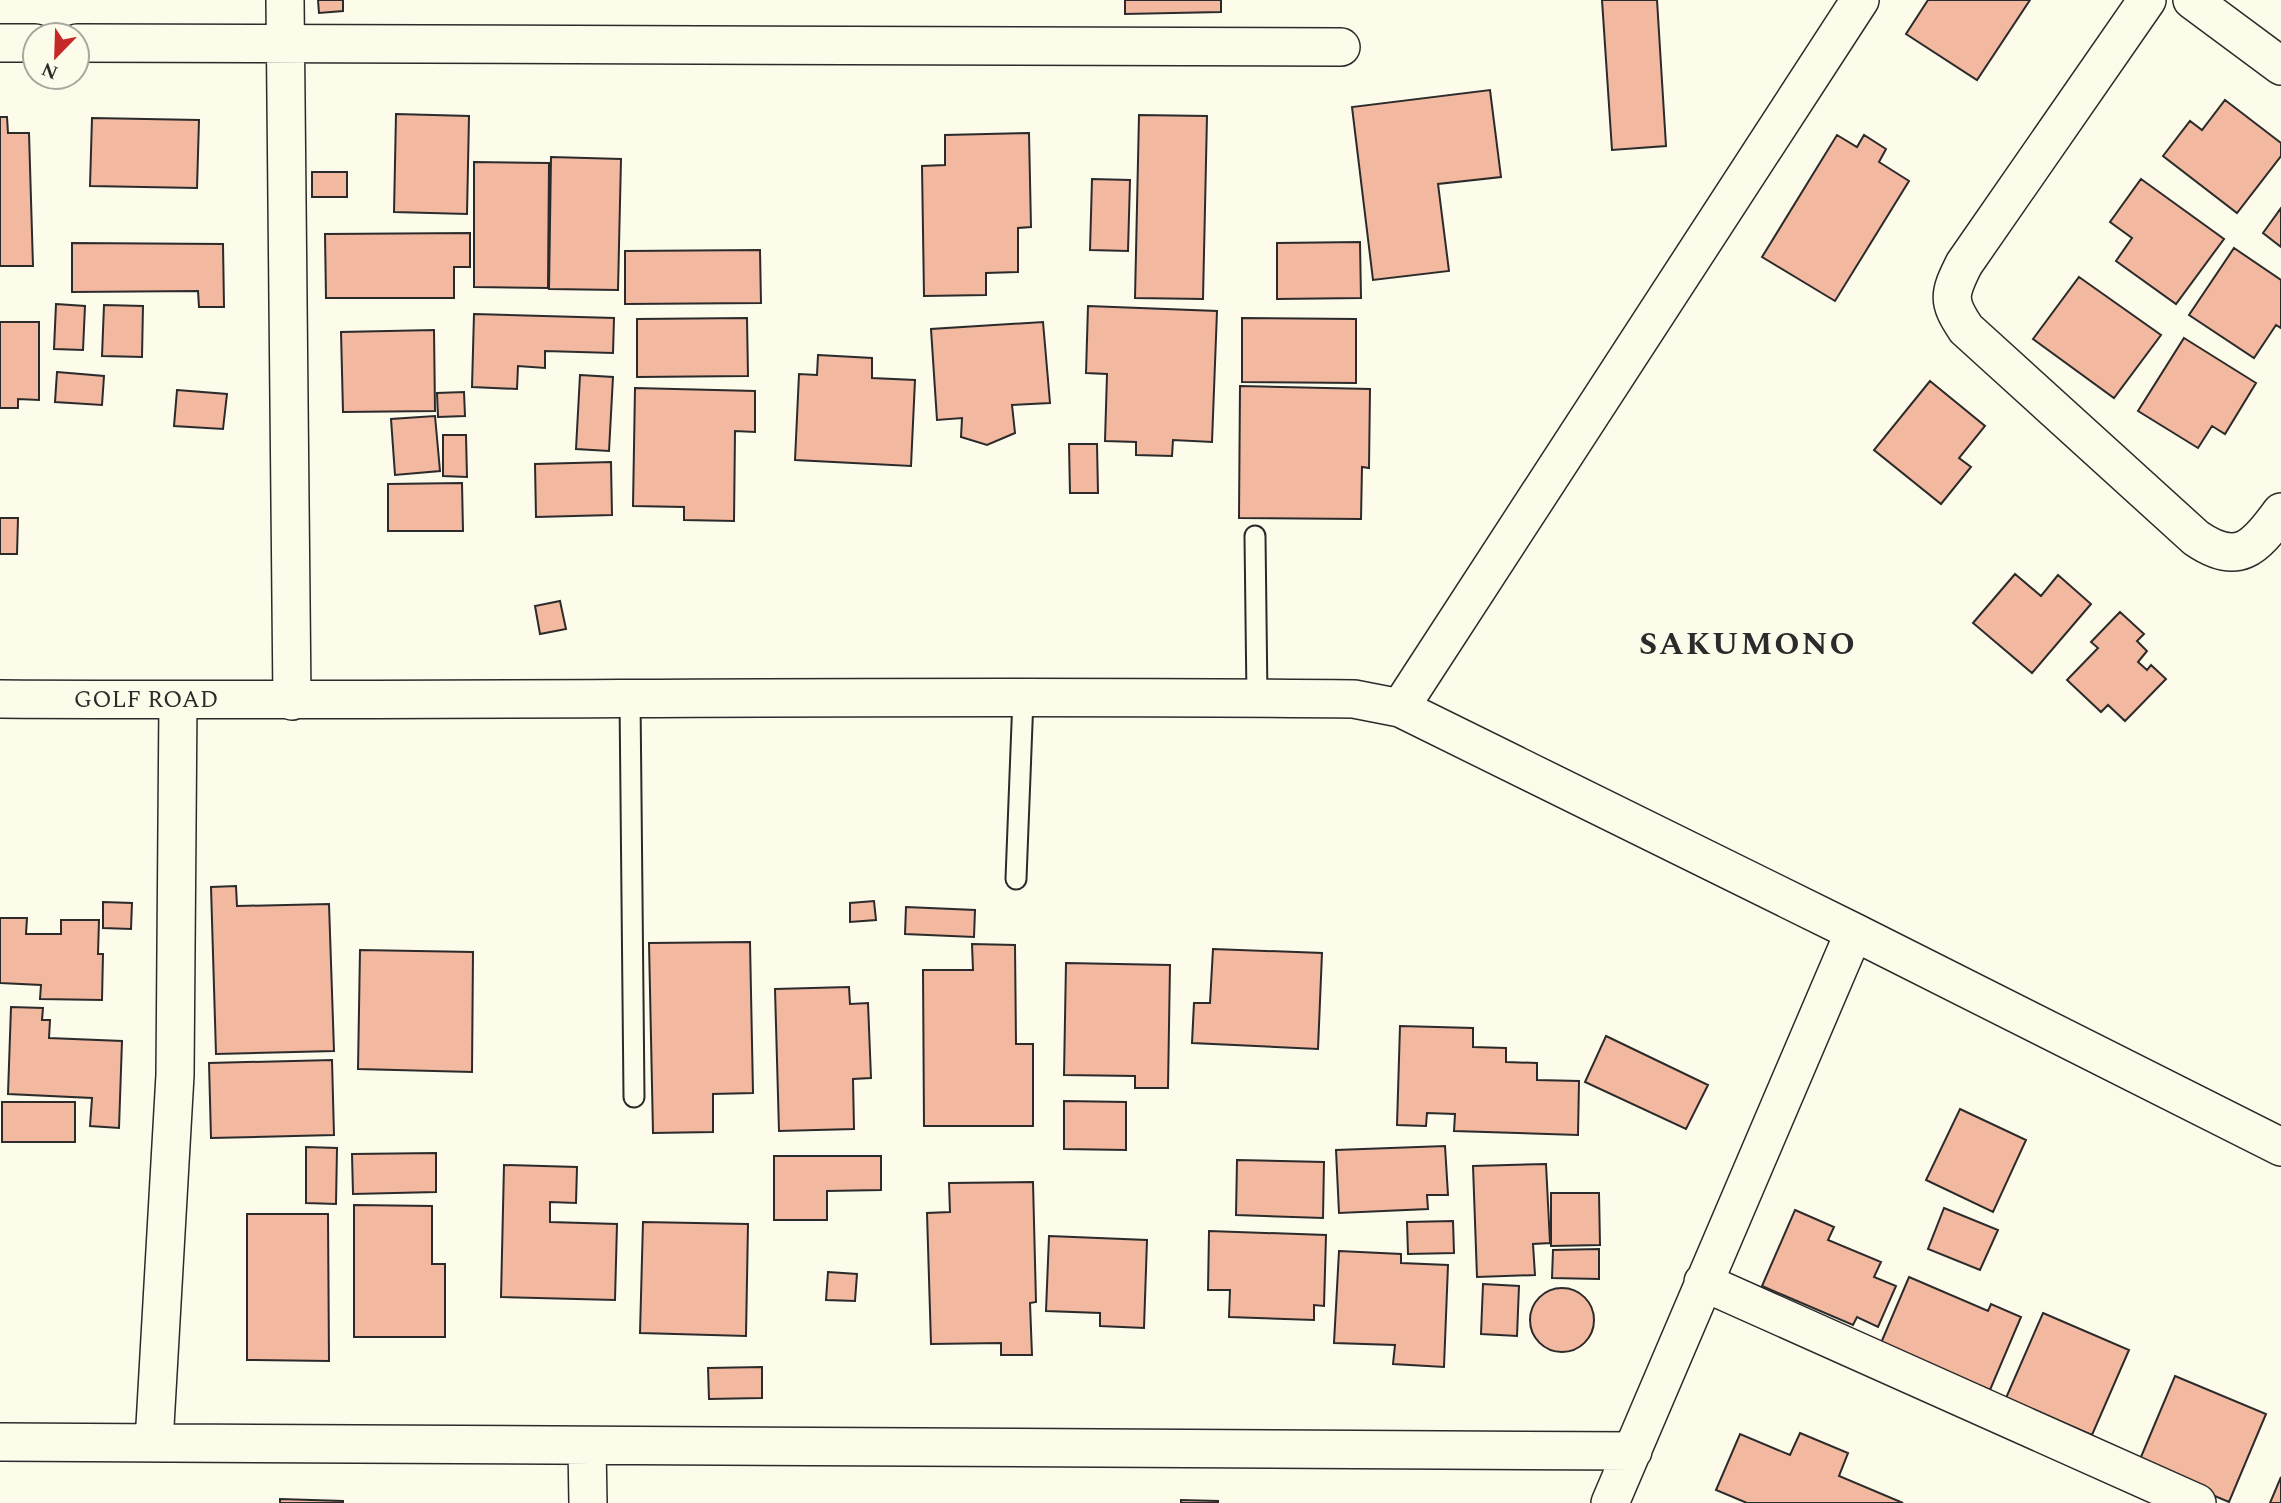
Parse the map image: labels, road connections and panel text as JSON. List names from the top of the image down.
{
  "streets": {
    "street": ["GOLF ROAD"]
  },
  "districts": ["SAKUMONO"],
  "north": "bottom left"
}
